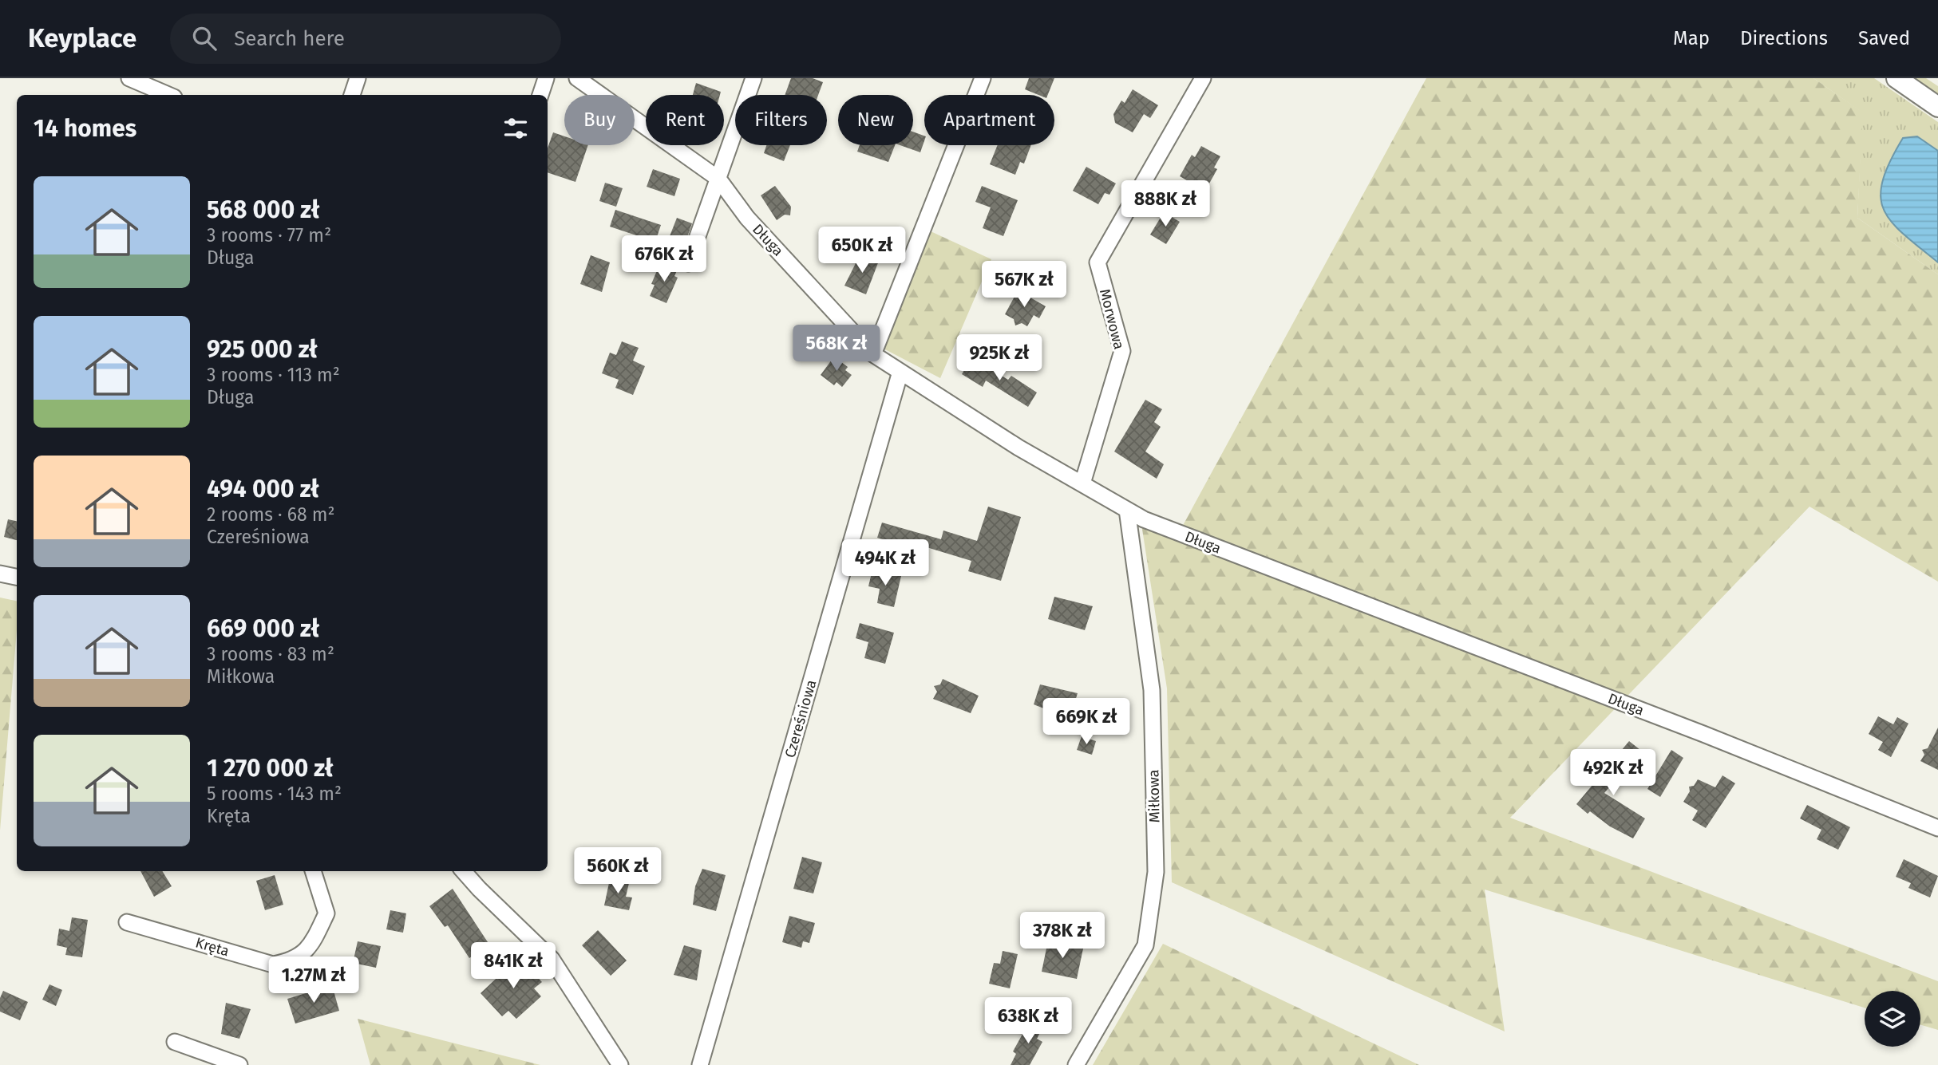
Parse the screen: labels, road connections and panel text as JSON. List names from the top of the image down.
{
  "streets": {
    "street": [
      "Długa",
      "Morwowa",
      "Czereśniowa",
      "Miłkowa",
      "Kręta"
    ]
  },
  "crossings": [
    ["Długa", "Morwowa"],
    ["Długa", "Czereśniowa"],
    ["Długa", "Miłkowa"]
  ],
  "page": {
    "header": "Keyplace",
    "search": "Search here",
    "nav": ["Map", "Directions", "Saved"],
    "chip": [
      "Buy",
      "Rent",
      "Filters",
      "New",
      "Apartment"
    ],
    "heading": "14 homes",
    "list": [
      {
        "name": "568 000 zł",
        "note": "3 rooms · 77 m² · Długa"
      },
      {
        "name": "925 000 zł",
        "note": "3 rooms · 113 m² · Długa"
      },
      {
        "name": "494 000 zł",
        "note": "2 rooms · 68 m² · Czereśniowa"
      },
      {
        "name": "669 000 zł",
        "note": "3 rooms · 83 m² · Miłkowa"
      },
      {
        "name": "1 270 000 zł",
        "note": "5 rooms · 143 m² · Kręta"
      }
    ],
    "price": [
      "888K zł",
      "650K zł",
      "676K zł",
      "567K zł",
      "568K zł",
      "925K zł",
      "494K zł",
      "669K zł",
      "492K zł",
      "560K zł",
      "378K zł",
      "841K zł",
      "1.27M zł",
      "638K zł"
    ]
  }
}
